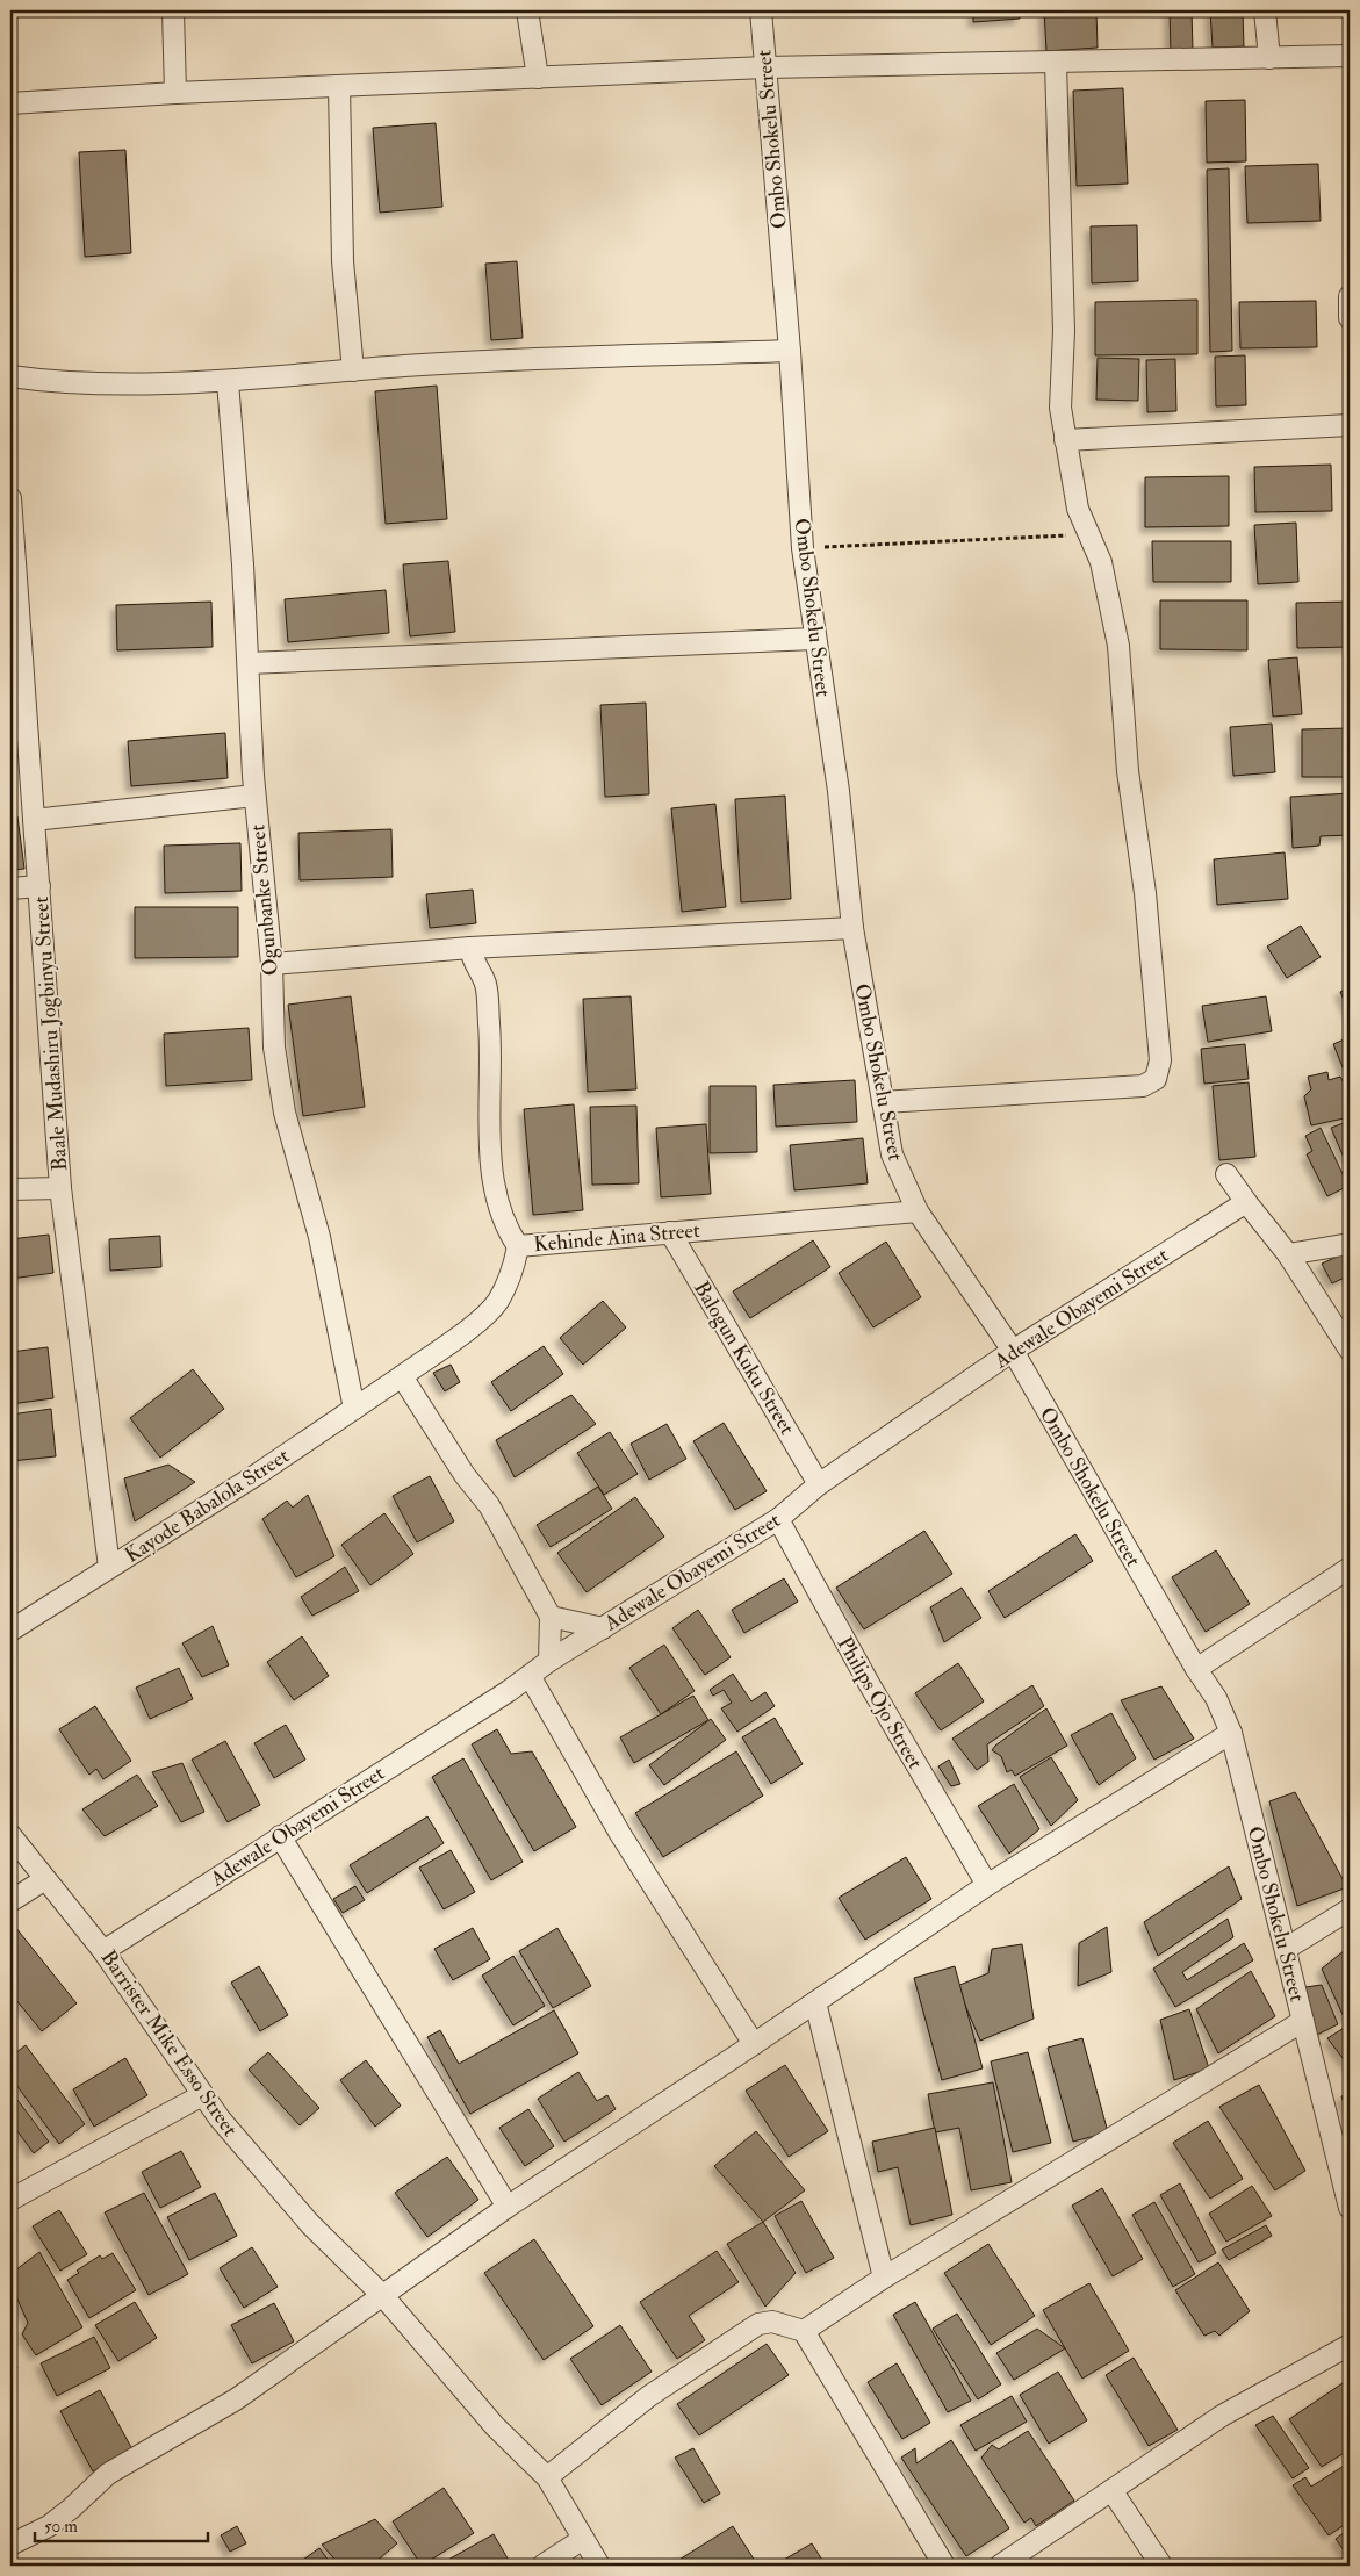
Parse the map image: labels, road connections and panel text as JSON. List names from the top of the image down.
{
  "streets": {
    "street": [
      "Ombo Shokelu Street",
      "Ogunbanke Street",
      "Baale Mudashiru Jogbinyu Street",
      "Kehinde Aina Street",
      "Adewale Obayemi Street",
      "Balogun Kuku Street",
      "Kayode Babalola Street",
      "Philips Ojo Street",
      "Barrister Mike Esso Street"
    ]
  },
  "crossings": [
    ["Ombo Shokelu Street", "Kehinde Aina Street"],
    ["Ombo Shokelu Street", "Adewale Obayemi Street"],
    ["Ogunbanke Street", "Kayode Babalola Street"],
    ["Baale Mudashiru Jogbinyu Street", "Kayode Babalola Street"],
    ["Kehinde Aina Street", "Balogun Kuku Street"],
    ["Kehinde Aina Street", "Kayode Babalola Street"],
    ["Adewale Obayemi Street", "Balogun Kuku Street"],
    ["Adewale Obayemi Street", "Philips Ojo Street"],
    ["Adewale Obayemi Street", "Barrister Mike Esso Street"]
  ],
  "scale_bar": "50 m"
}
